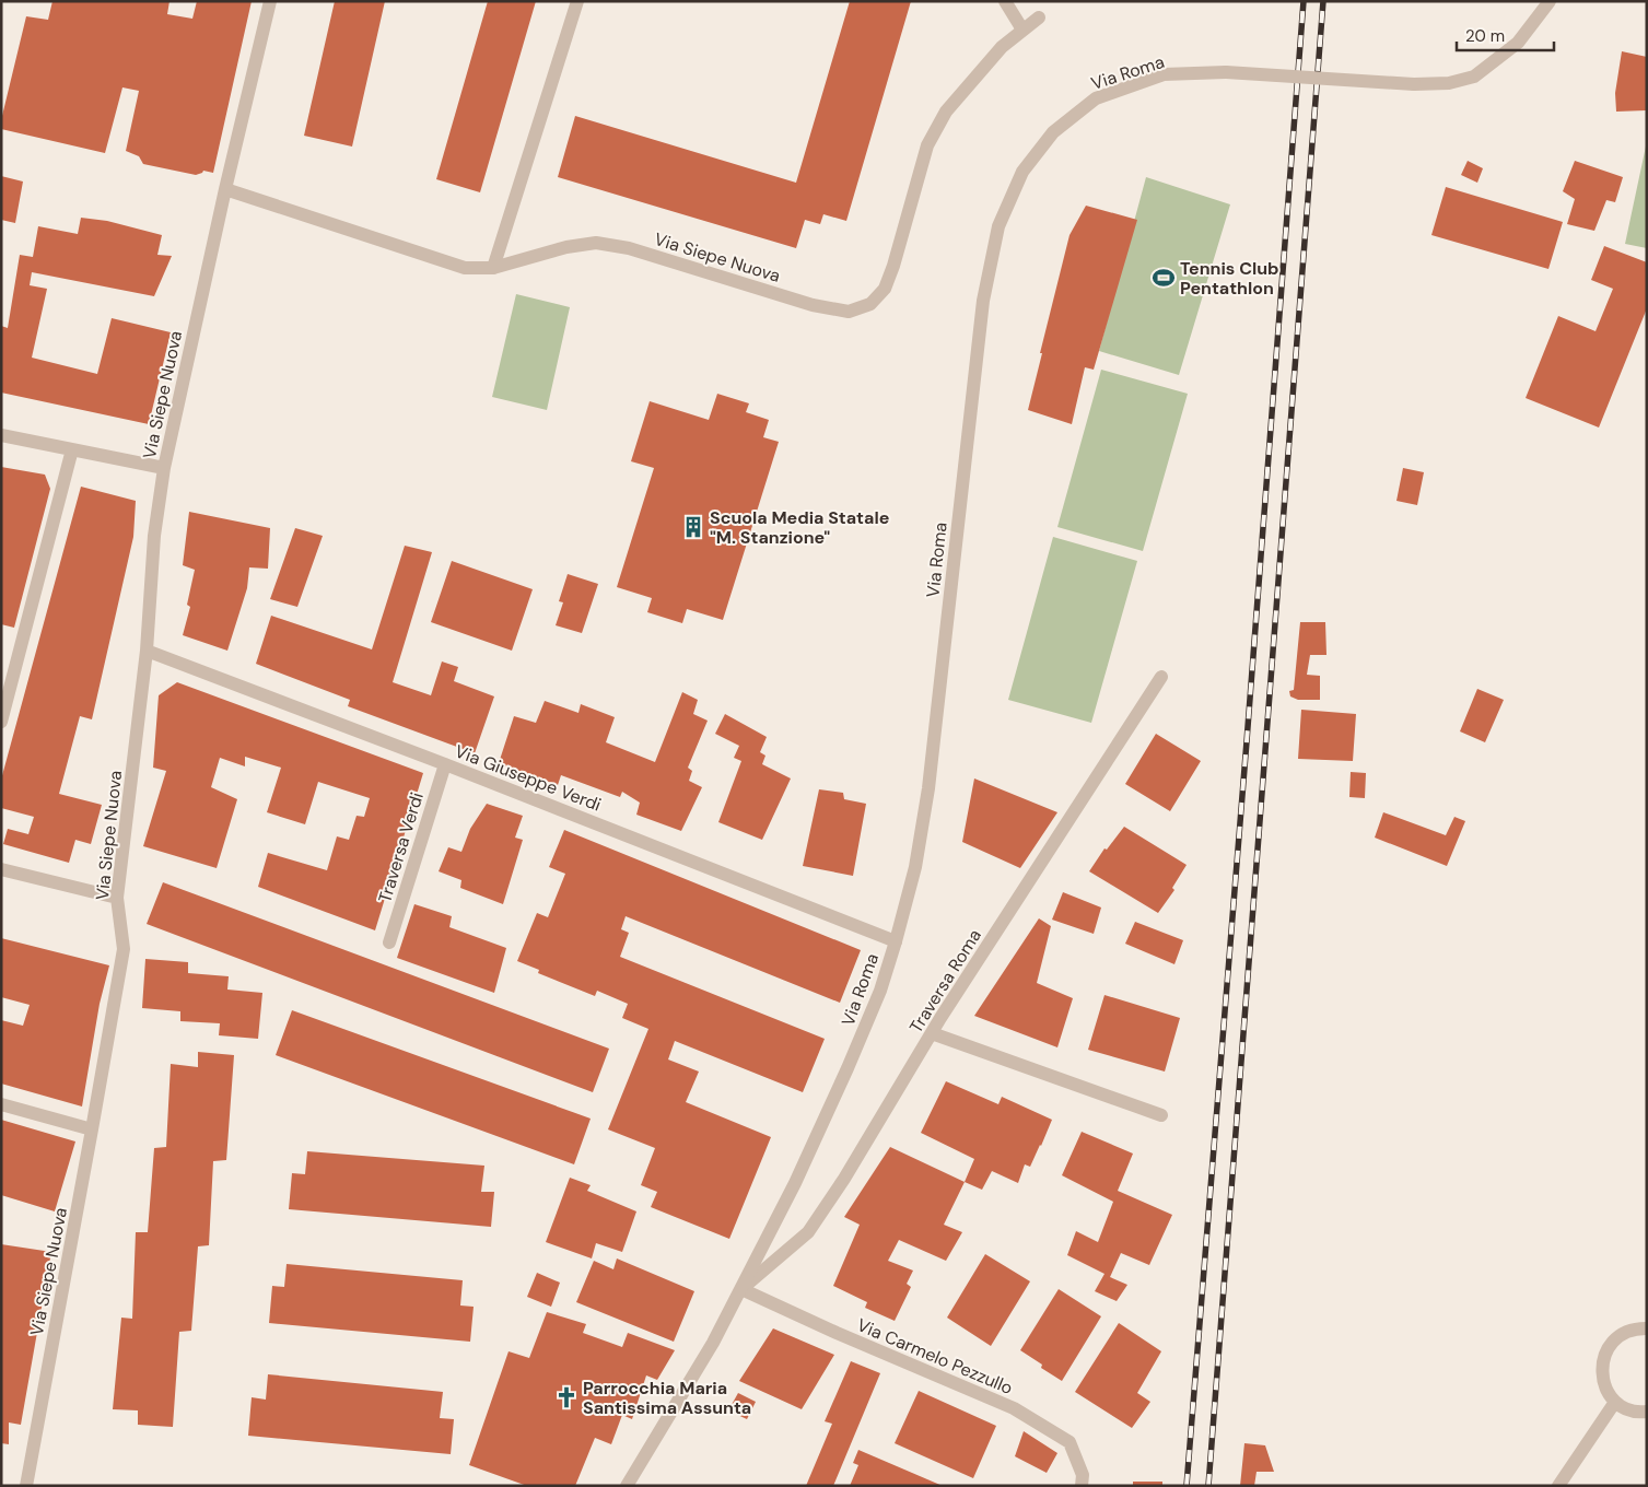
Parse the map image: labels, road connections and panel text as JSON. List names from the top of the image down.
{
  "streets": {
    "street": [
      "Via Roma",
      "Via Siepe Nuova",
      "Via Giuseppe Verdi",
      "Traversa Verdi",
      "Traversa Roma",
      "Via Carmelo Pezzullo"
    ]
  },
  "crossings": [
    ["Via Roma", "Via Giuseppe Verdi"],
    ["Via Roma", "Traversa Roma"],
    ["Via Roma", "Via Carmelo Pezzullo"],
    ["Via Siepe Nuova", "Via Giuseppe Verdi"],
    ["Via Giuseppe Verdi", "Traversa Verdi"],
    ["Traversa Roma", "Via Carmelo Pezzullo"]
  ],
  "places": {
    "sports": ["Tennis Club Pentathlon"],
    "building": ["Scuola Media Statale \"M. Stanzione\""],
    "church": ["Parrocchia Maria Santissima Assunta"]
  },
  "scale_bar": "20 m"
}
